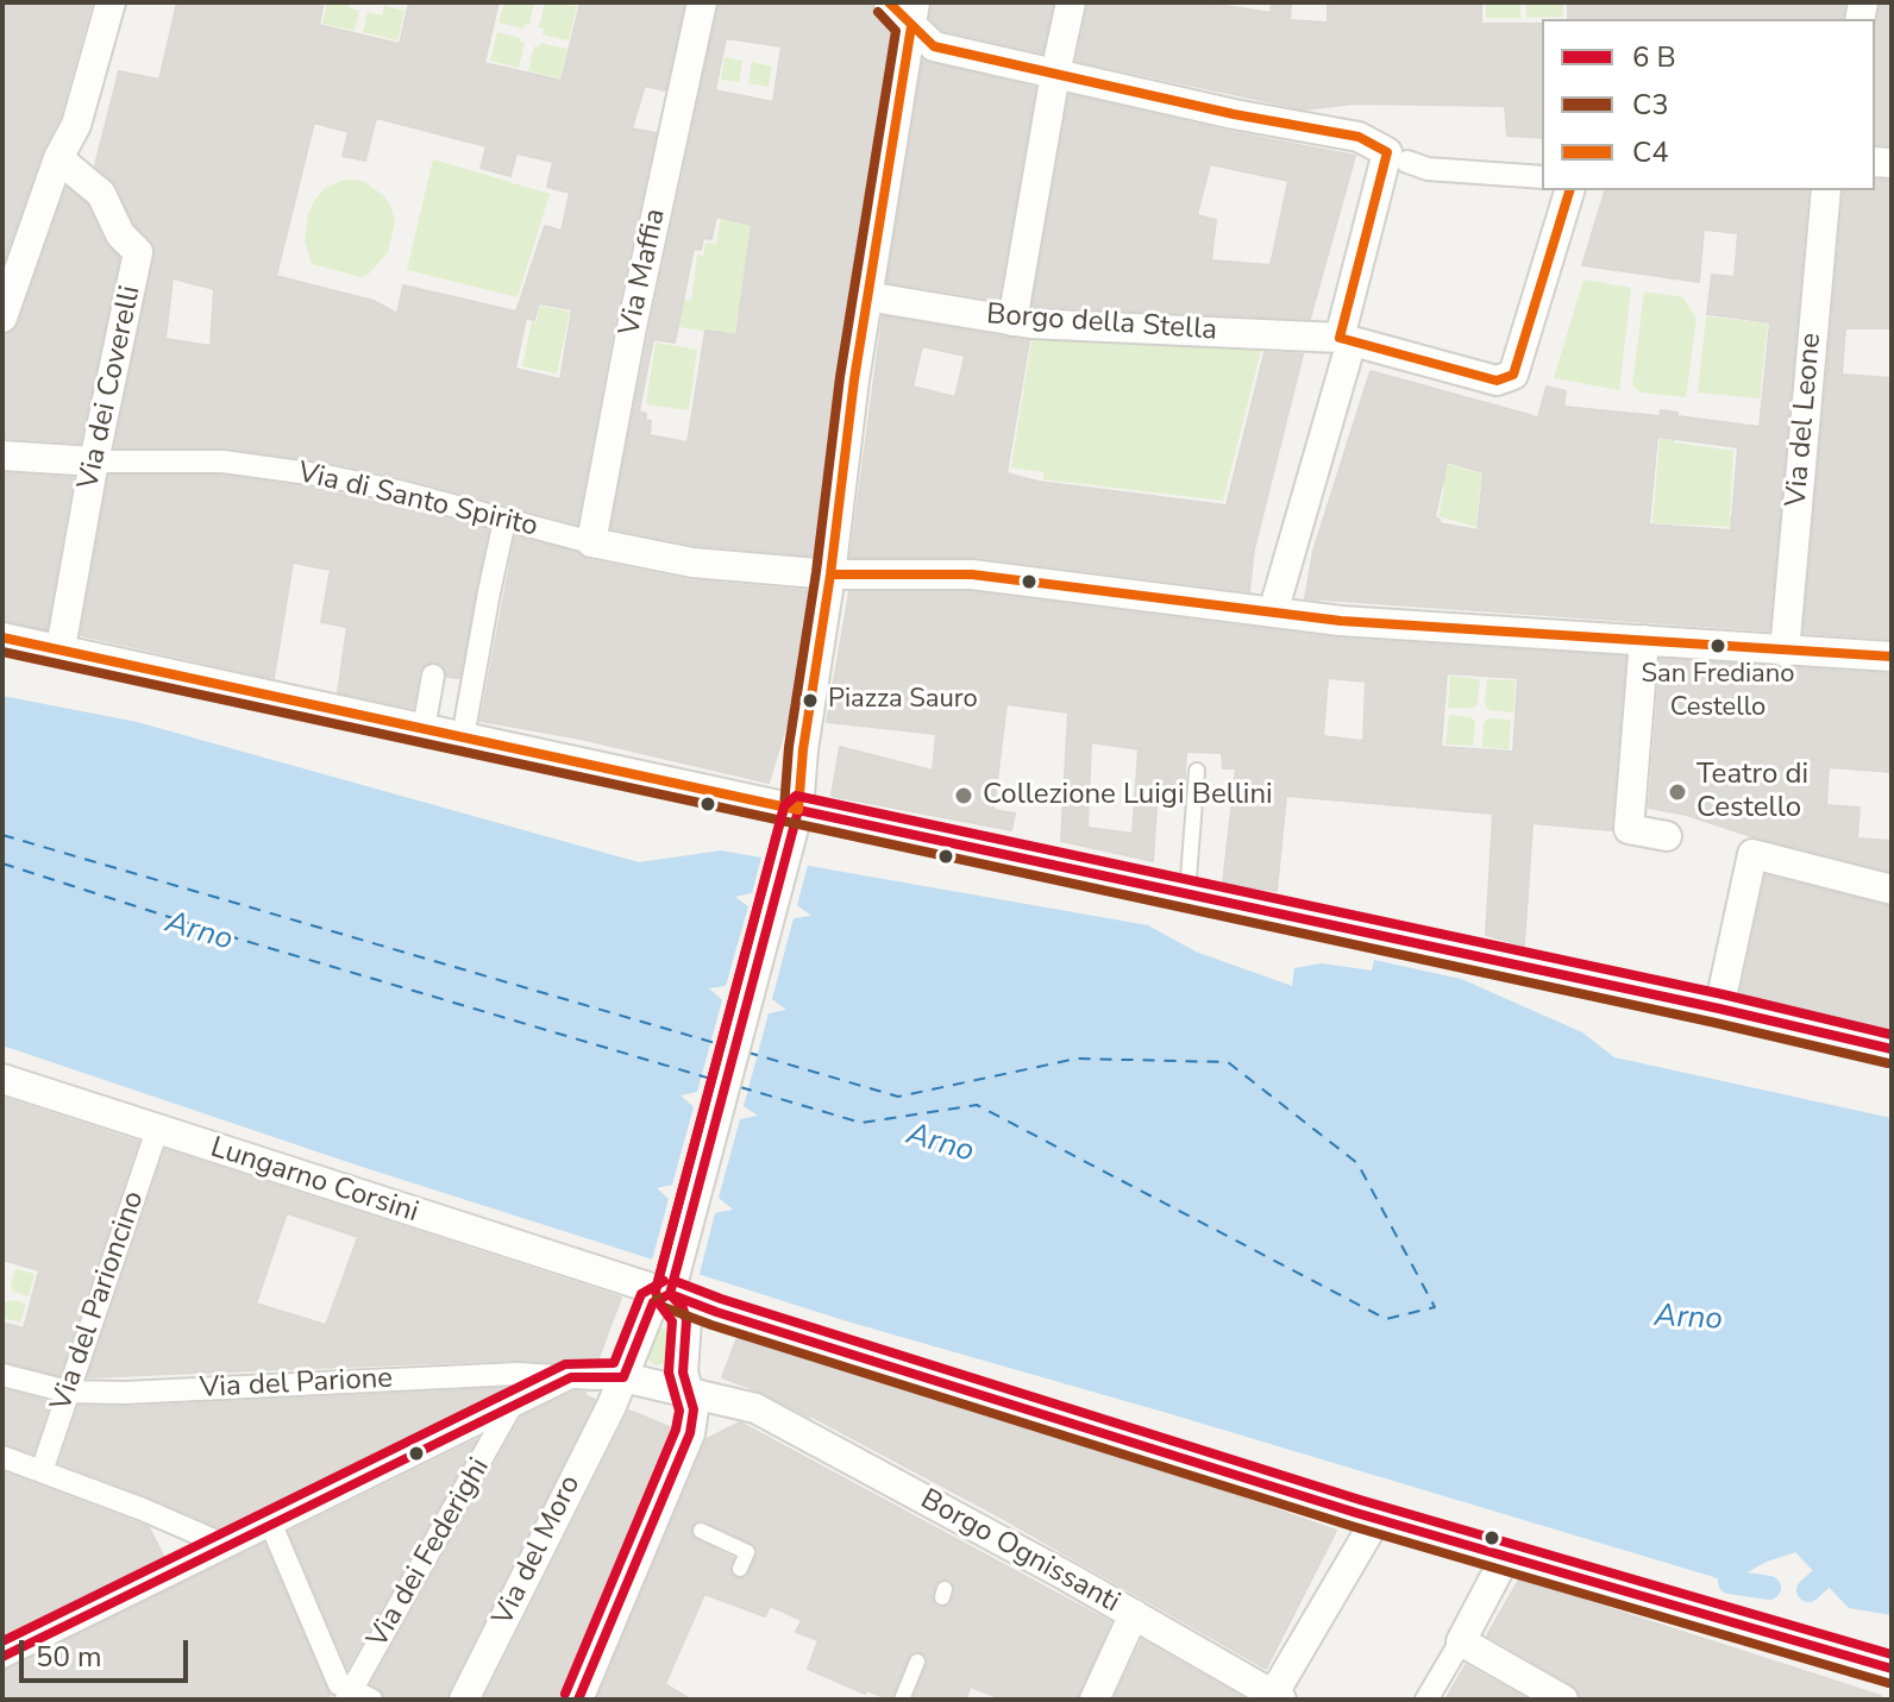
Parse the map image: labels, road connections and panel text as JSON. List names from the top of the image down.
{
  "streets": {
    "street": [
      "Via Maffia",
      "Borgo della Stella",
      "Via dei Coverelli",
      "Via del Leone",
      "Via di Santo Spirito",
      "Lungarno Corsini",
      "Via del Parioncino",
      "Via del Parione",
      "Via del Moro",
      "Borgo Ognissanti",
      "Via dei Federighi"
    ]
  },
  "crossings": [
    ["Via Maffia", "Via di Santo Spirito"],
    ["Via dei Coverelli", "Via di Santo Spirito"],
    ["Via del Leone", "Via di Santo Spirito"],
    ["Lungarno Corsini", "Via del Parioncino"],
    ["Lungarno Corsini", "Via del Moro"],
    ["Via del Parioncino", "Via del Parione"],
    ["Via del Parione", "Via del Moro"],
    ["Via del Parione", "Borgo Ognissanti"],
    ["Via del Moro", "Borgo Ognissanti"]
  ],
  "water": ["Arno"],
  "places": [
    "San Frediano Cestello",
    "Piazza Sauro",
    "Teatro di Cestello",
    "Collezione Luigi Bellini"
  ],
  "lines": ["transit line C4", "transit line C3"],
  "legend": ["6 B", "C3", "C4"],
  "scale_bar": "50 m"
}
